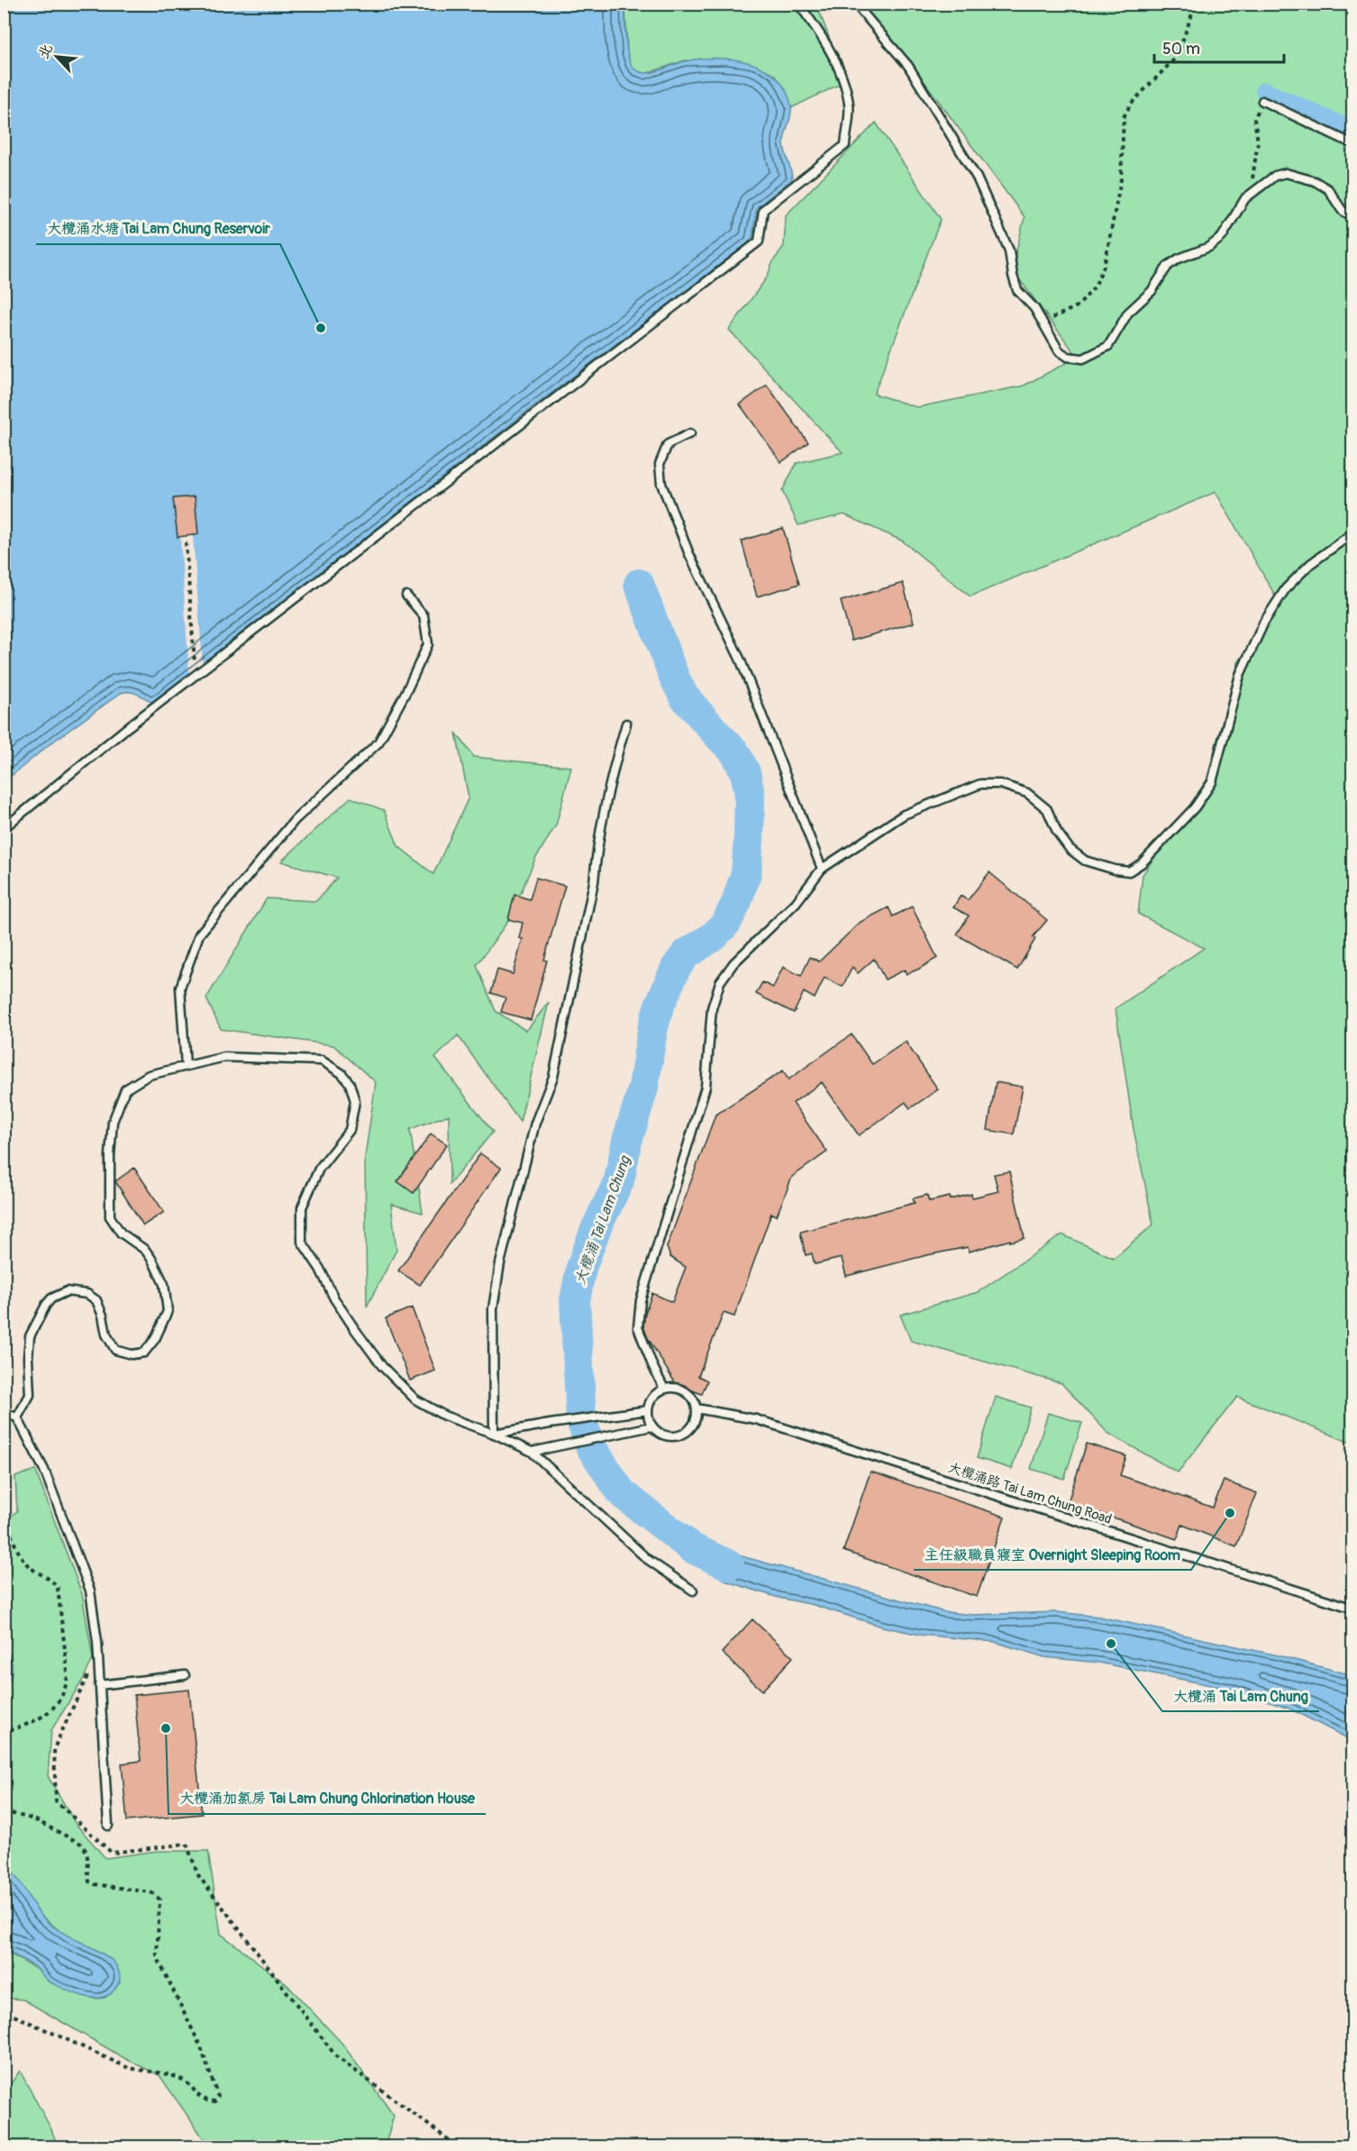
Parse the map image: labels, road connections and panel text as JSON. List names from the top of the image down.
{
  "streets": {
    "lane": ["大欖涌路 Tai Lam Chung Road"]
  },
  "water": ["大欖涌 Tai Lam Chung"],
  "places": [
    "大欖涌水塘 Tai Lam Chung Reservoir",
    "主任級職員寢室 Overnight Sleeping Room",
    "大欖涌 Tai Lam Chung",
    "大欖涌加氯房 Tai Lam Chung Chlorination House"
  ],
  "scale_bar": "50 m",
  "north": "top left"
}
